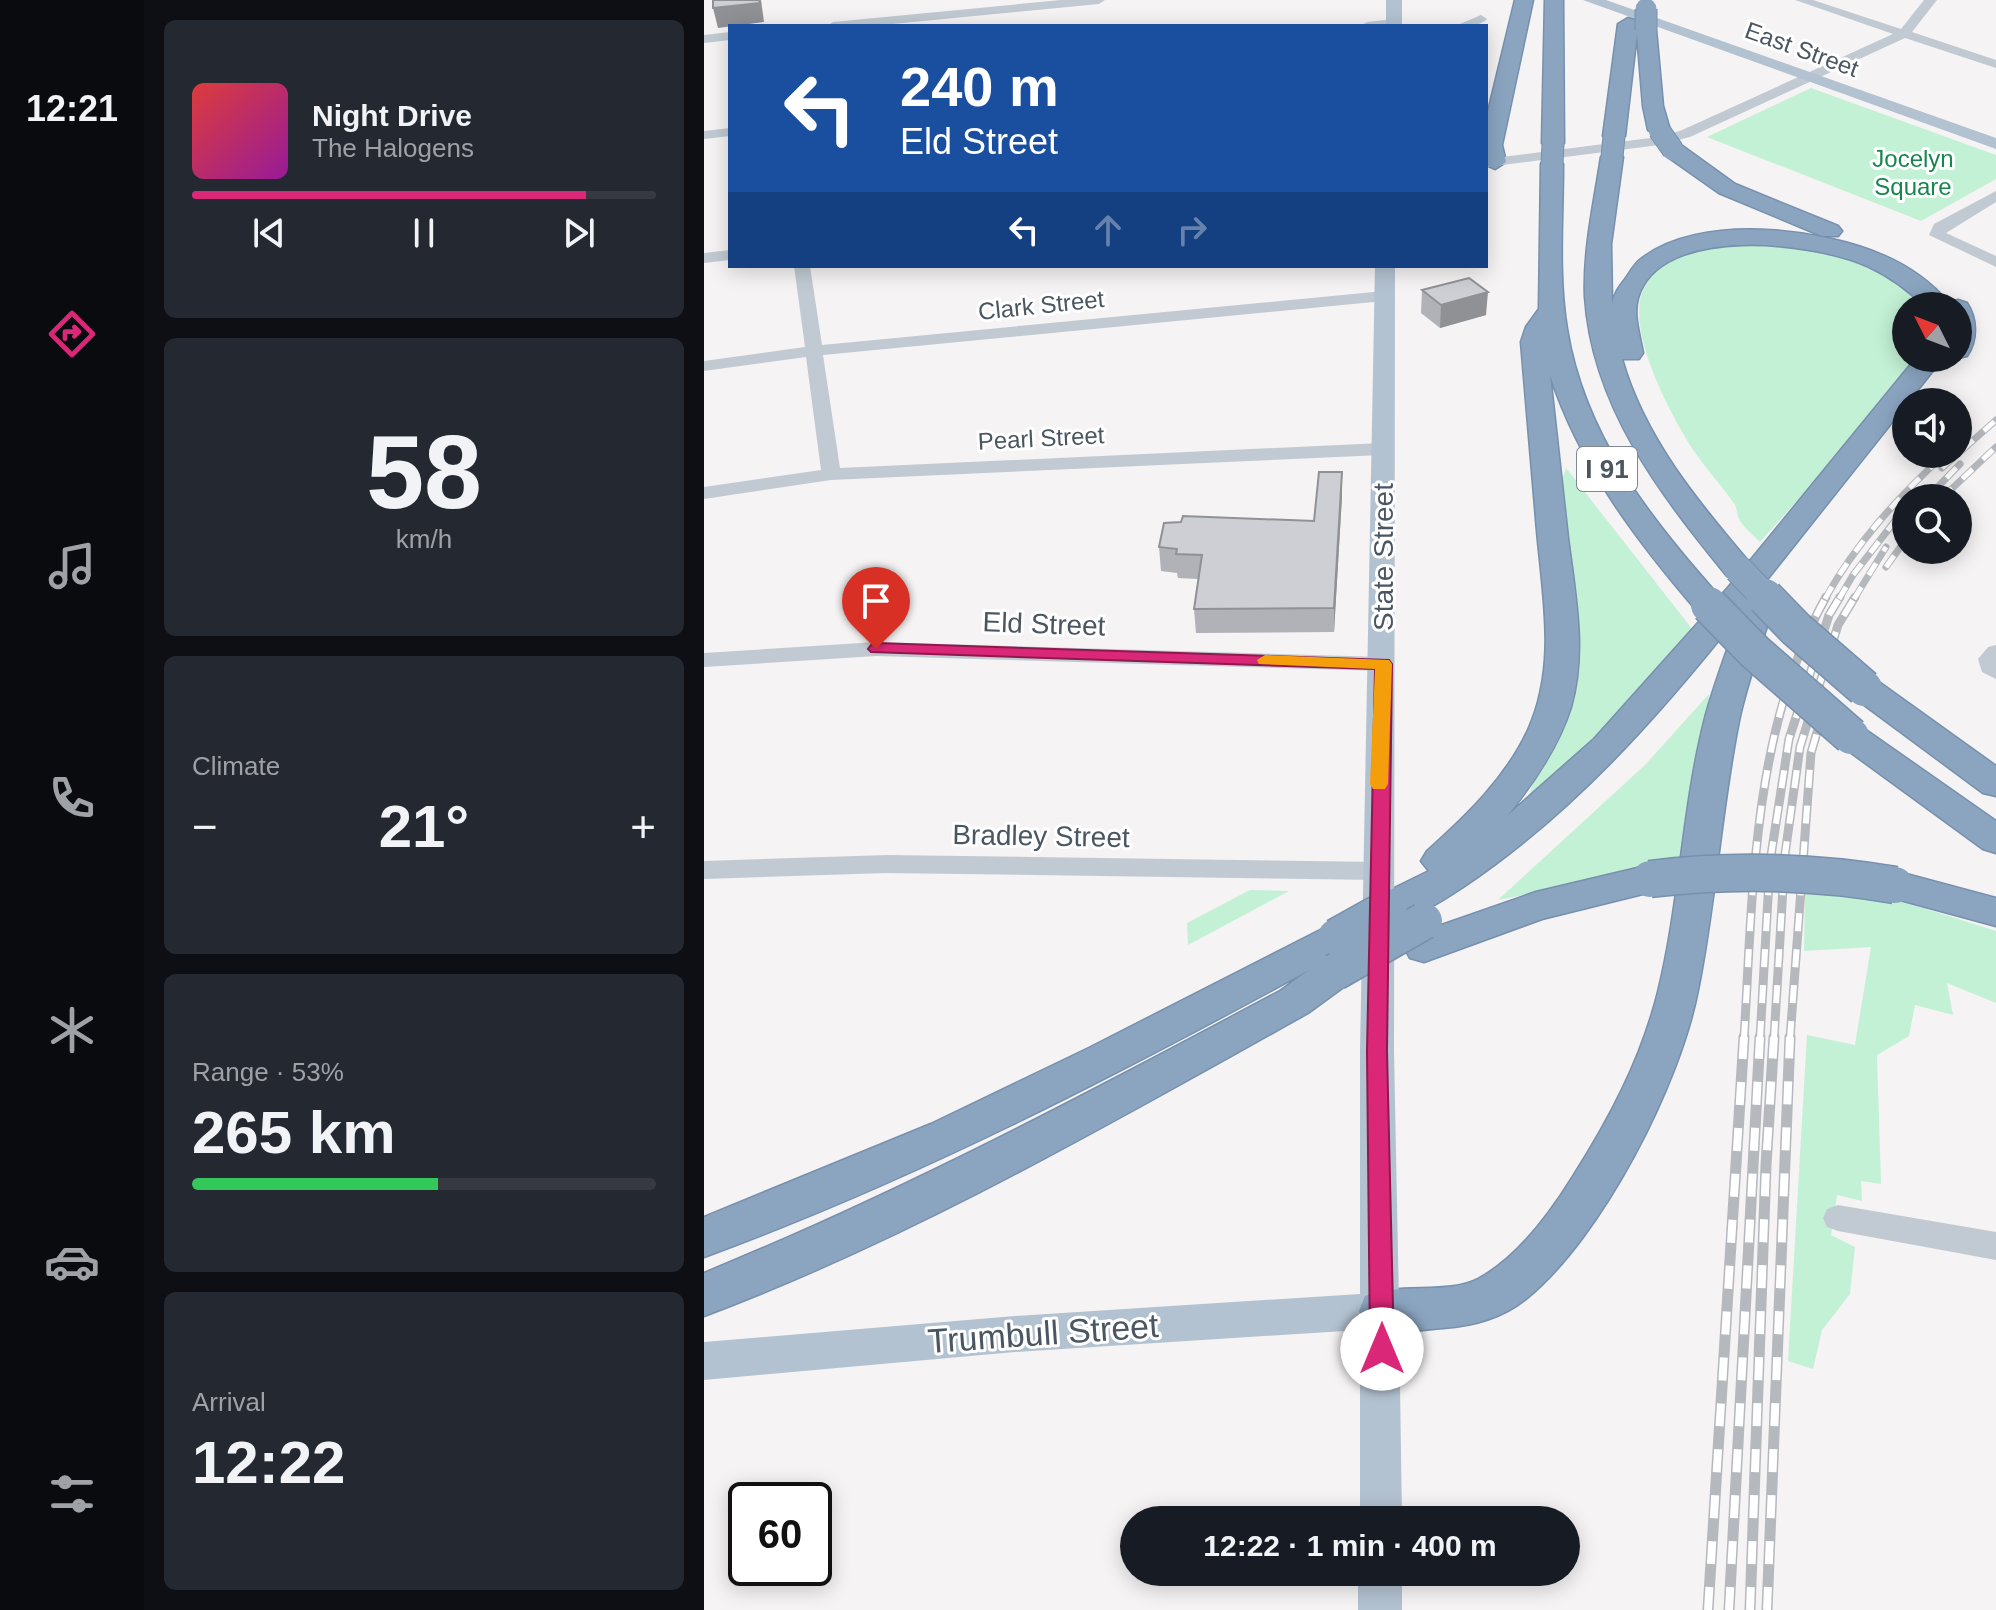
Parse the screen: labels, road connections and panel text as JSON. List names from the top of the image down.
{
  "streets": {
    "highway": ["I 91"],
    "main road": ["East Street", "State Street", "Trumbull Street"],
    "street": [
      "Clark Street",
      "Pearl Street",
      "Eld Street",
      "Bradley Street"
    ]
  },
  "crossings": [
    ["Clark Street", "State Street"],
    ["Pearl Street", "State Street"],
    ["State Street", "Eld Street"],
    ["State Street", "Bradley Street"],
    ["State Street", "Trumbull Street"]
  ],
  "parks": ["Jocelyn Square"],
  "north": "top left",
  "page": {
    "tabs": "12:21",
    "turn": ["240 m", "Eld Street"],
    "song": ["Night Drive", "The Halogens"],
    "tile": [
      ["58", "km/h"],
      "Climate",
      ["Range · 53%", "265 km"],
      ["Arrival", "12:22"]
    ],
    "heat": ["−", "21°", "+"],
    "limit": "60",
    "trip": "12:22 · 1 min · 400 m"
  }
}
